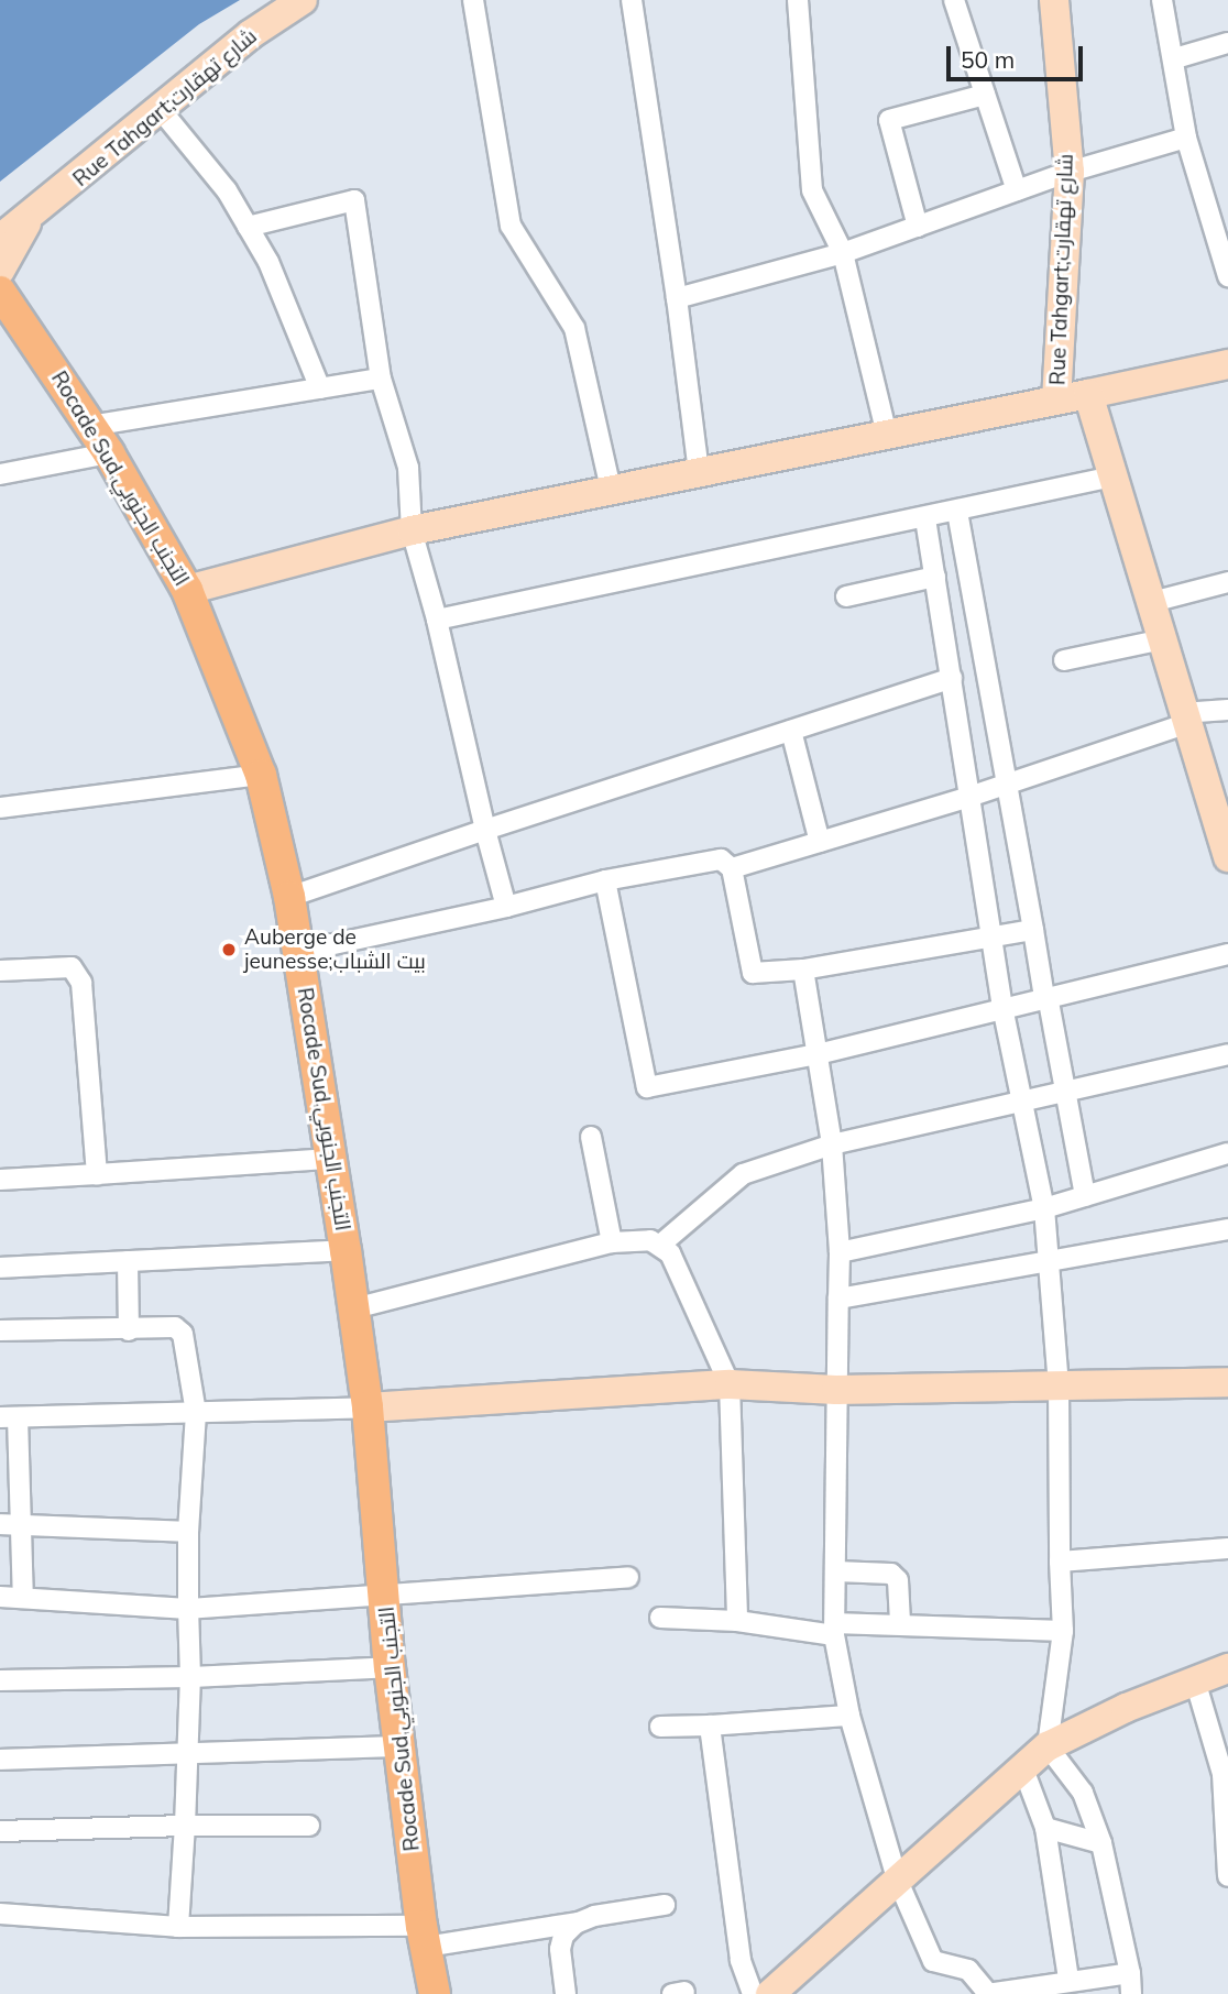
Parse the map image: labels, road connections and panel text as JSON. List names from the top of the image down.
{
  "streets": {
    "main road": ["Rocade Sud,التجنب الجنوبي"],
    "street": ["Rue Tahgart;شارع تهقارت"]
  },
  "places": ["Auberge de jeunesse;بيت الشباب"],
  "scale_bar": "50 m"
}
